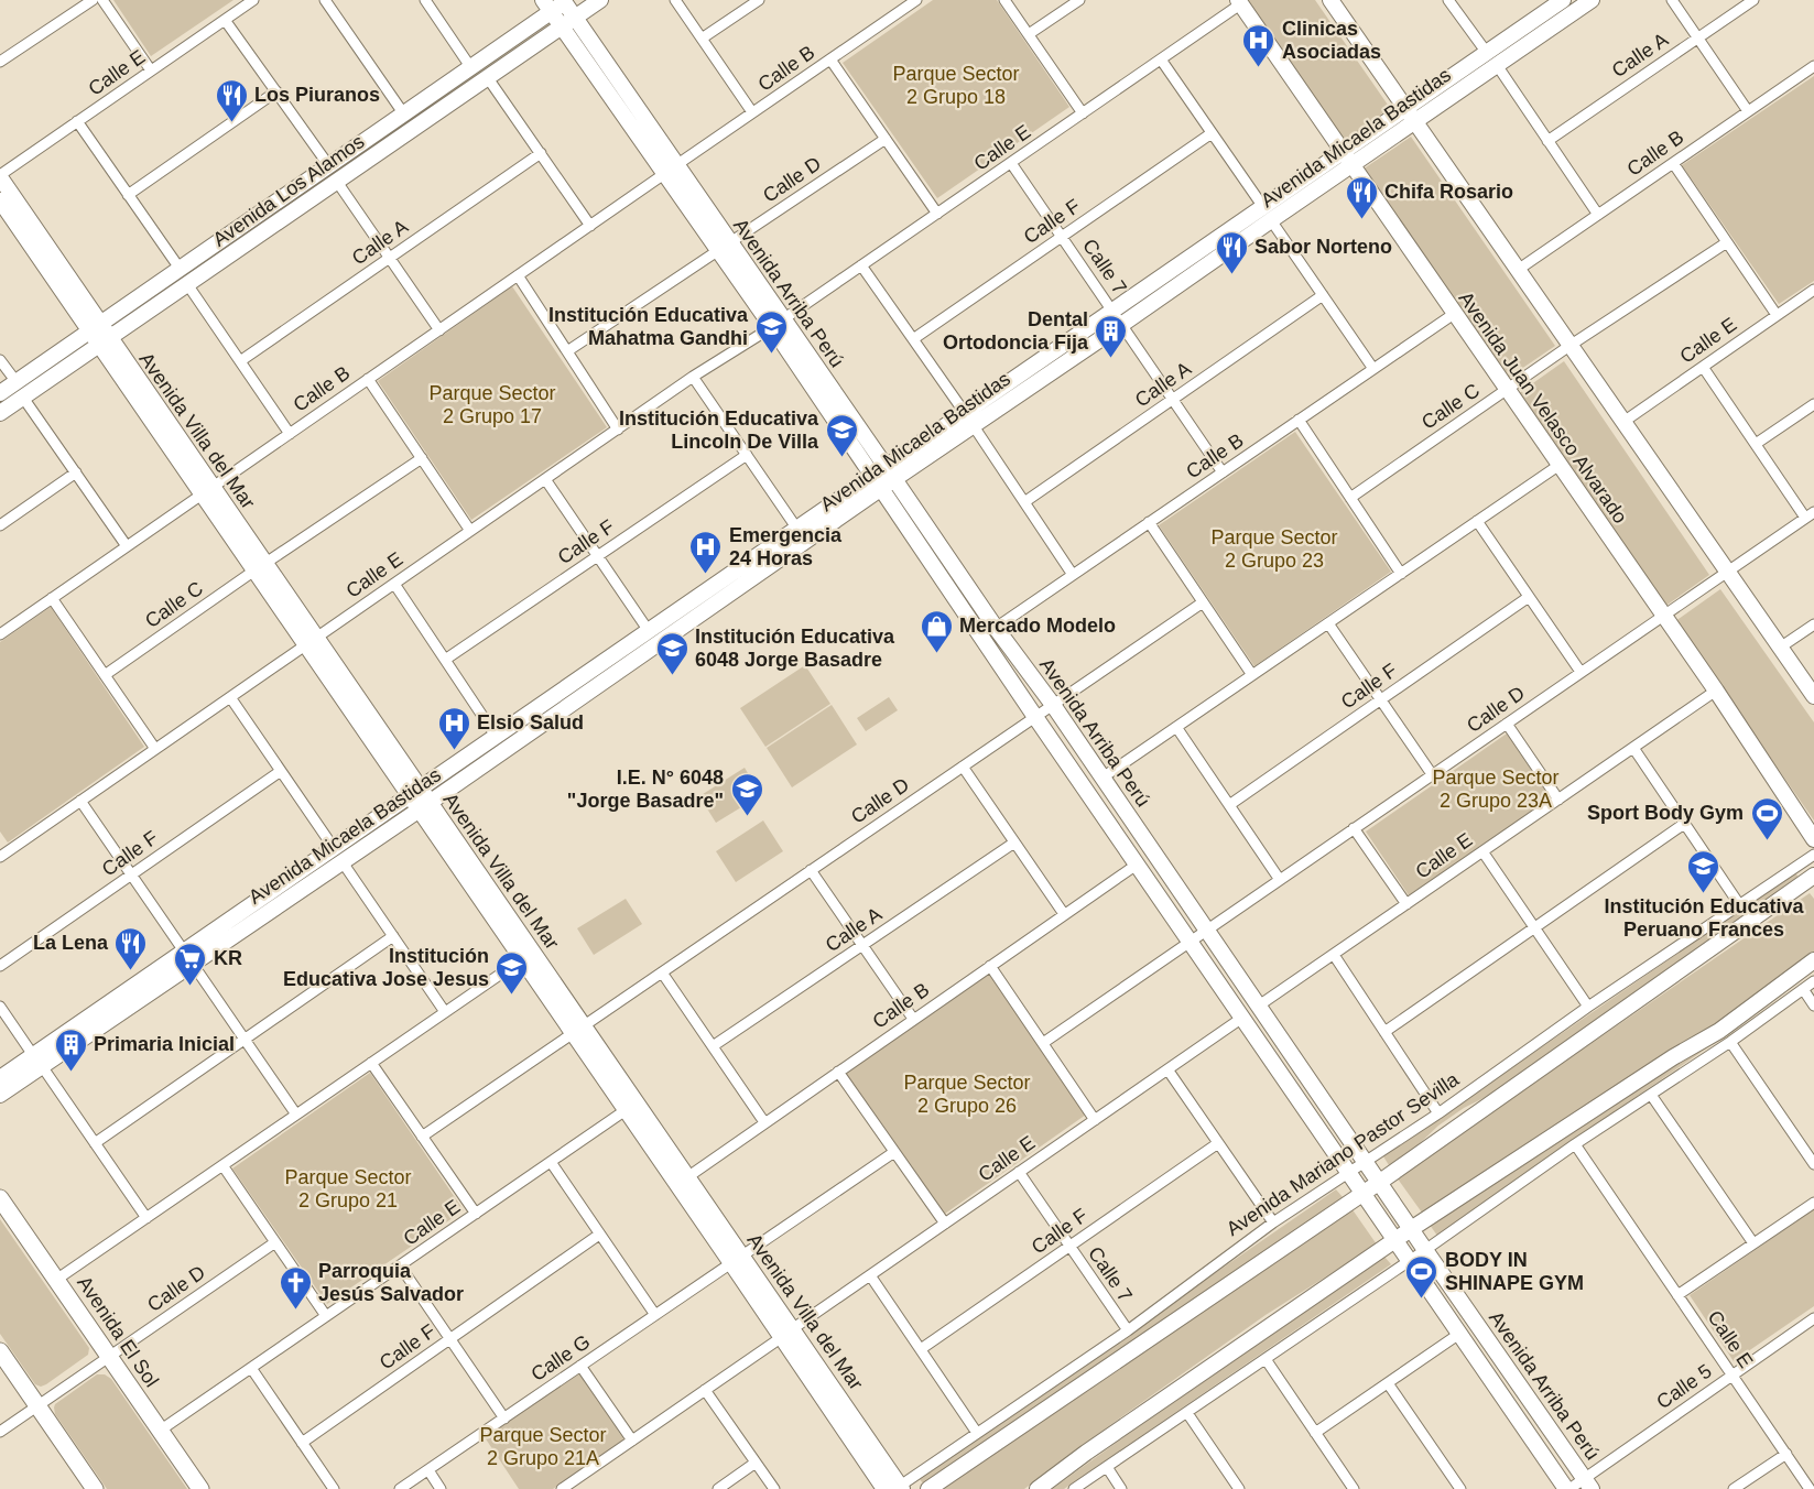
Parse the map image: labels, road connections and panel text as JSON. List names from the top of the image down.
{
  "streets": {
    "main road": ["Avenida El Sol"],
    "street": [
      "Calle A",
      "Calle B",
      "Calle E",
      "Avenida Micaela Bastidas",
      "Calle D",
      "Avenida Los Alamos",
      "Calle F",
      "Calle 7",
      "Avenida Arriba Perú",
      "Calle C",
      "Avenida Juan Velasco Alvarado",
      "Avenida Villa del Mar",
      "Avenida Mariano Pastor Sevilla",
      "Calle G",
      "Calle 5"
    ]
  },
  "crossings": [
    ["Calle A", "Calle 7"],
    ["Calle B", "Calle 7"],
    ["Calle B", "Avenida Arriba Perú"],
    ["Calle B", "Avenida Juan Velasco Alvarado"],
    ["Calle B", "Avenida Villa del Mar"],
    ["Calle E", "Calle 7"],
    ["Calle E", "Avenida Arriba Perú"],
    ["Calle E", "Avenida Juan Velasco Alvarado"],
    ["Calle E", "Avenida Villa del Mar"],
    ["Calle E", "Avenida El Sol"],
    ["Calle E", "Calle 5"],
    ["Avenida Micaela Bastidas", "Calle 7"],
    ["Avenida Micaela Bastidas", "Avenida Arriba Perú"],
    ["Avenida Micaela Bastidas", "Avenida Juan Velasco Alvarado"],
    ["Avenida Micaela Bastidas", "Avenida Villa del Mar"],
    ["Calle D", "Avenida Arriba Perú"],
    ["Calle D", "Avenida Juan Velasco Alvarado"],
    ["Calle D", "Avenida Villa del Mar"],
    ["Calle D", "Avenida El Sol"],
    ["Avenida Los Alamos", "Avenida Arriba Perú"],
    ["Avenida Los Alamos", "Avenida Villa del Mar"],
    ["Calle F", "Calle 7"],
    ["Calle 7", "Avenida Mariano Pastor Sevilla"],
    ["Avenida Arriba Perú", "Avenida Mariano Pastor Sevilla"],
    ["Avenida Arriba Perú", "Calle 5"],
    ["Calle C", "Avenida Juan Velasco Alvarado"],
    ["Calle C", "Avenida Villa del Mar"],
    ["Avenida Villa del Mar", "Avenida Mariano Pastor Sevilla"],
    ["Avenida Villa del Mar", "Calle G"]
  ],
  "parks": [
    "Parque Sector 2 Grupo 18",
    "Parque Sector 2 Grupo 17",
    "Parque Sector 2 Grupo 23",
    "Parque Sector 2 Grupo 23A",
    "Parque Sector 2 Grupo 26",
    "Parque Sector 2 Grupo 21",
    "Parque Sector 2 Grupo 21A"
  ],
  "places": {
    "hospital": ["Clinicas Asociadas", "Emergencia 24 Horas", "Elsio Salud"],
    "restaurant": [
      "Los Piuranos",
      "Chifa Rosario",
      "Sabor Norteno",
      "La Lena"
    ],
    "school or university": [
      "Institución Educativa Mahatma Gandhi",
      "Institución Educativa Lincoln De Villa",
      "Institución Educativa 6048 Jorge Basadre",
      "I.E. N° 6048 \"Jorge Basadre\"",
      "Institución Educativa Peruano Frances",
      "Institución Educativa Jose Jesus"
    ],
    "building": ["Dental Ortodoncia Fija", "Primaria Inicial"],
    "shop": ["Mercado Modelo"],
    "sports": ["Sport Body Gym", "BODY IN SHINAPE GYM"],
    "supermarket": ["KR"],
    "church": ["Parroquia Jesús Salvador"]
  }
}
